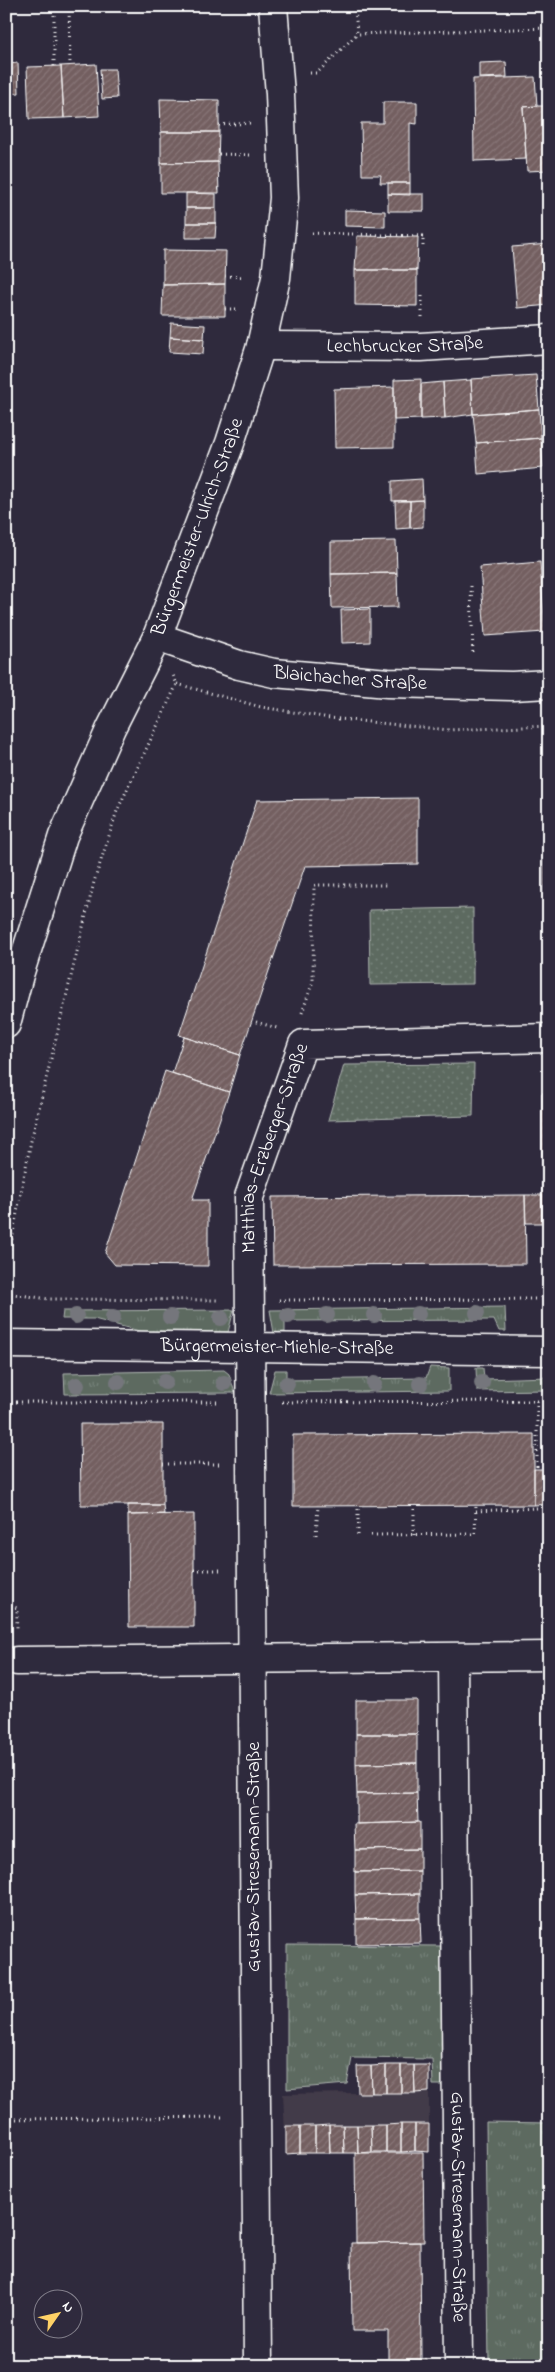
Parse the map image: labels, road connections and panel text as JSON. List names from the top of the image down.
{
  "streets": {
    "street": [
      "Lechbrucker Straße",
      "Bürgermeister-Ulrich-Straße",
      "Blaichacher Straße",
      "Matthias-Erzberger-Straße",
      "Bürgermeister-Miehle-Straße",
      "Gustav-Stresemann-Straße"
    ]
  },
  "crossings": [
    ["Lechbrucker Straße", "Bürgermeister-Ulrich-Straße"],
    ["Bürgermeister-Ulrich-Straße", "Blaichacher Straße"],
    ["Matthias-Erzberger-Straße", "Bürgermeister-Miehle-Straße"],
    ["Matthias-Erzberger-Straße", "Gustav-Stresemann-Straße"],
    ["Bürgermeister-Miehle-Straße", "Gustav-Stresemann-Straße"]
  ],
  "north": "top right"
}
